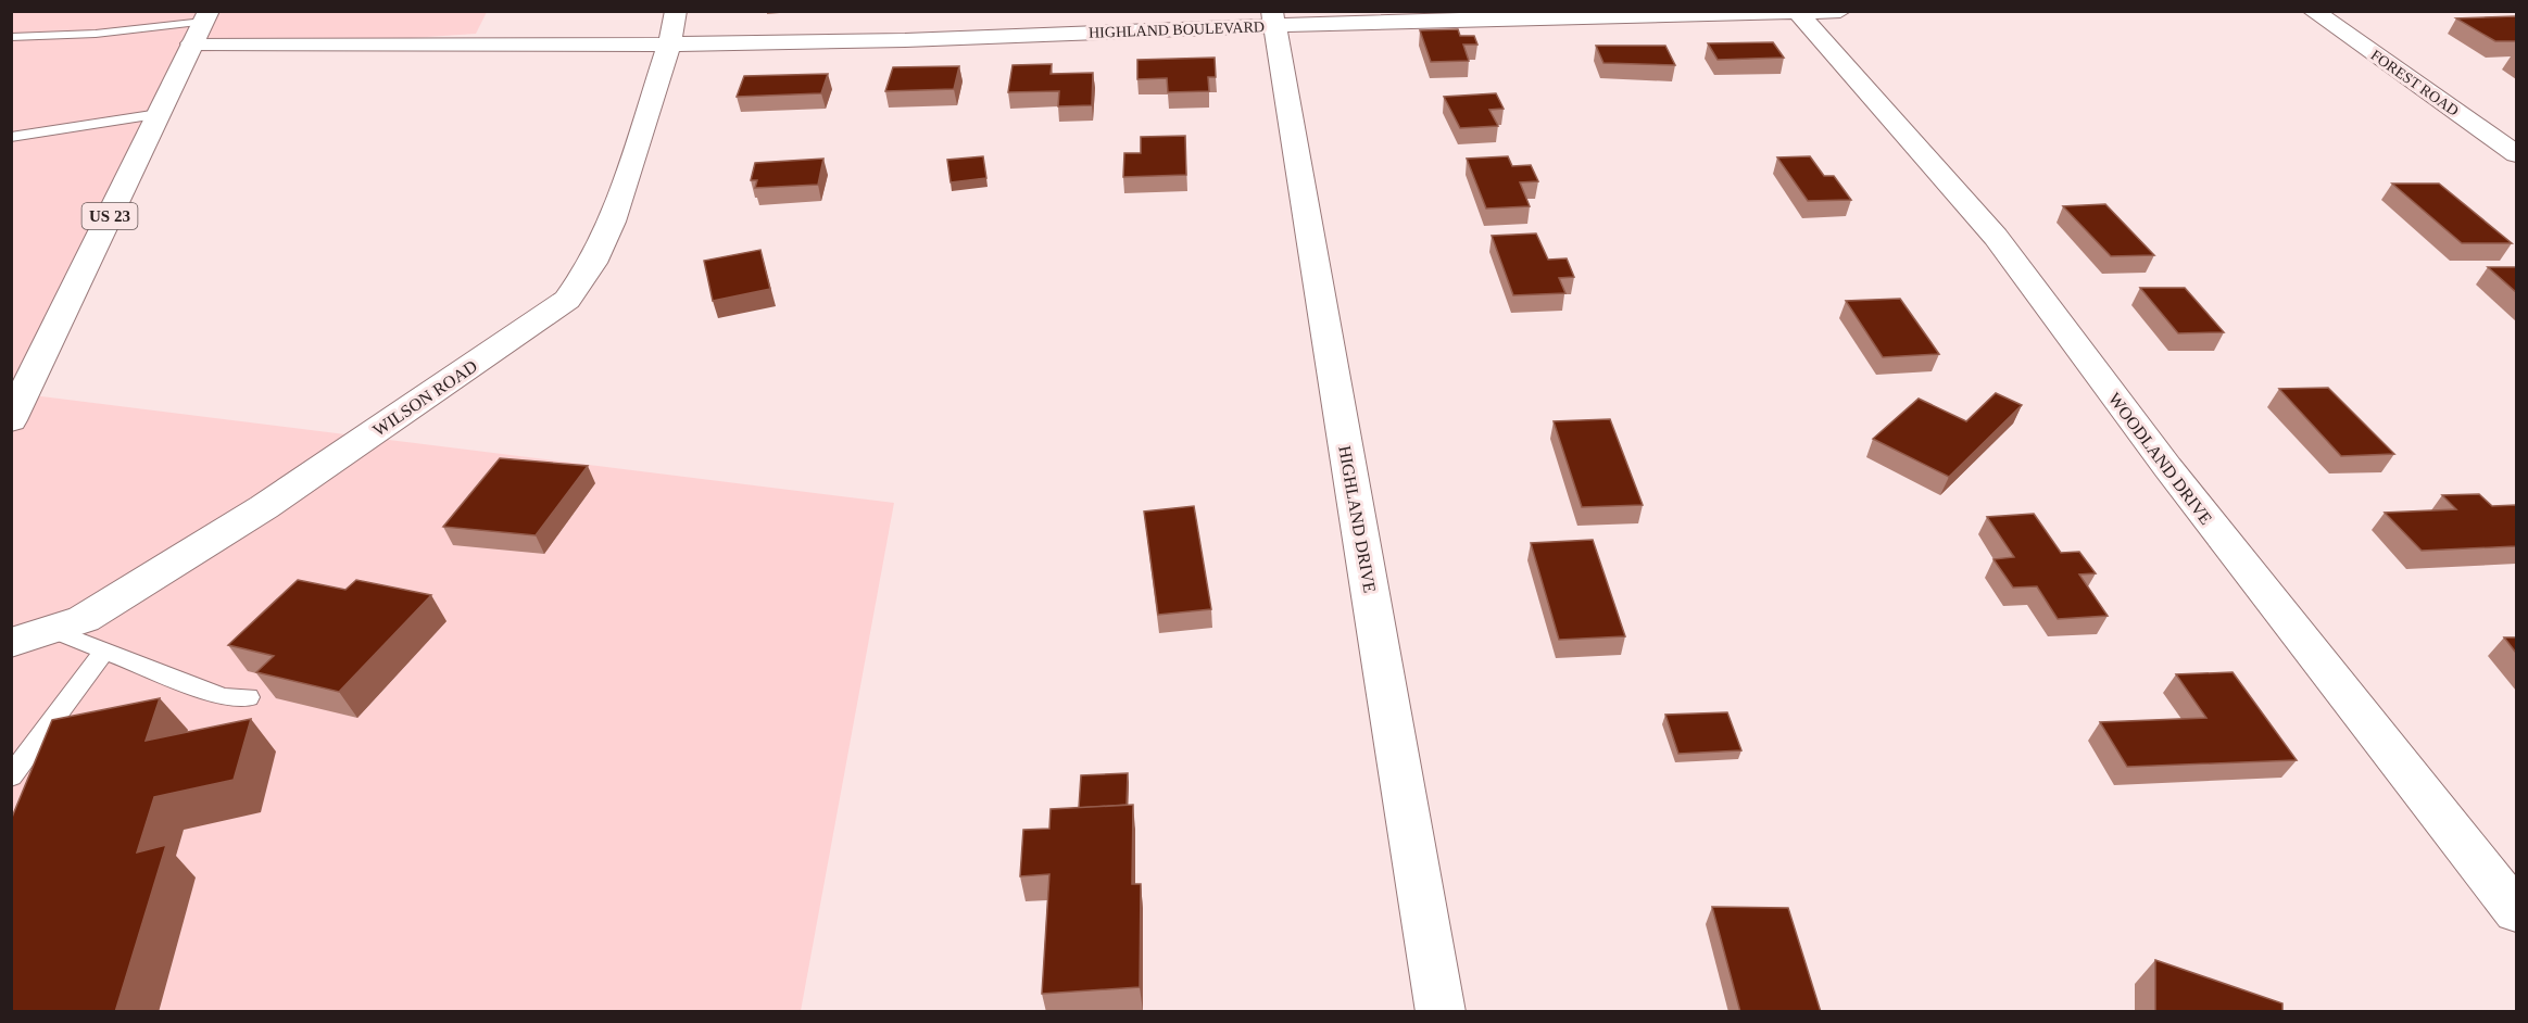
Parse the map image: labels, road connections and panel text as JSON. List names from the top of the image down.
{
  "streets": {
    "street": [
      "HIGHLAND BOULEVARD",
      "FOREST ROAD",
      "US 23",
      "WILSON ROAD",
      "WOODLAND DRIVE",
      "HIGHLAND DRIVE"
    ]
  },
  "crossings": [
    ["HIGHLAND BOULEVARD", "US 23"],
    ["HIGHLAND BOULEVARD", "WILSON ROAD"],
    ["HIGHLAND BOULEVARD", "WOODLAND DRIVE"],
    ["HIGHLAND BOULEVARD", "HIGHLAND DRIVE"]
  ]
}
